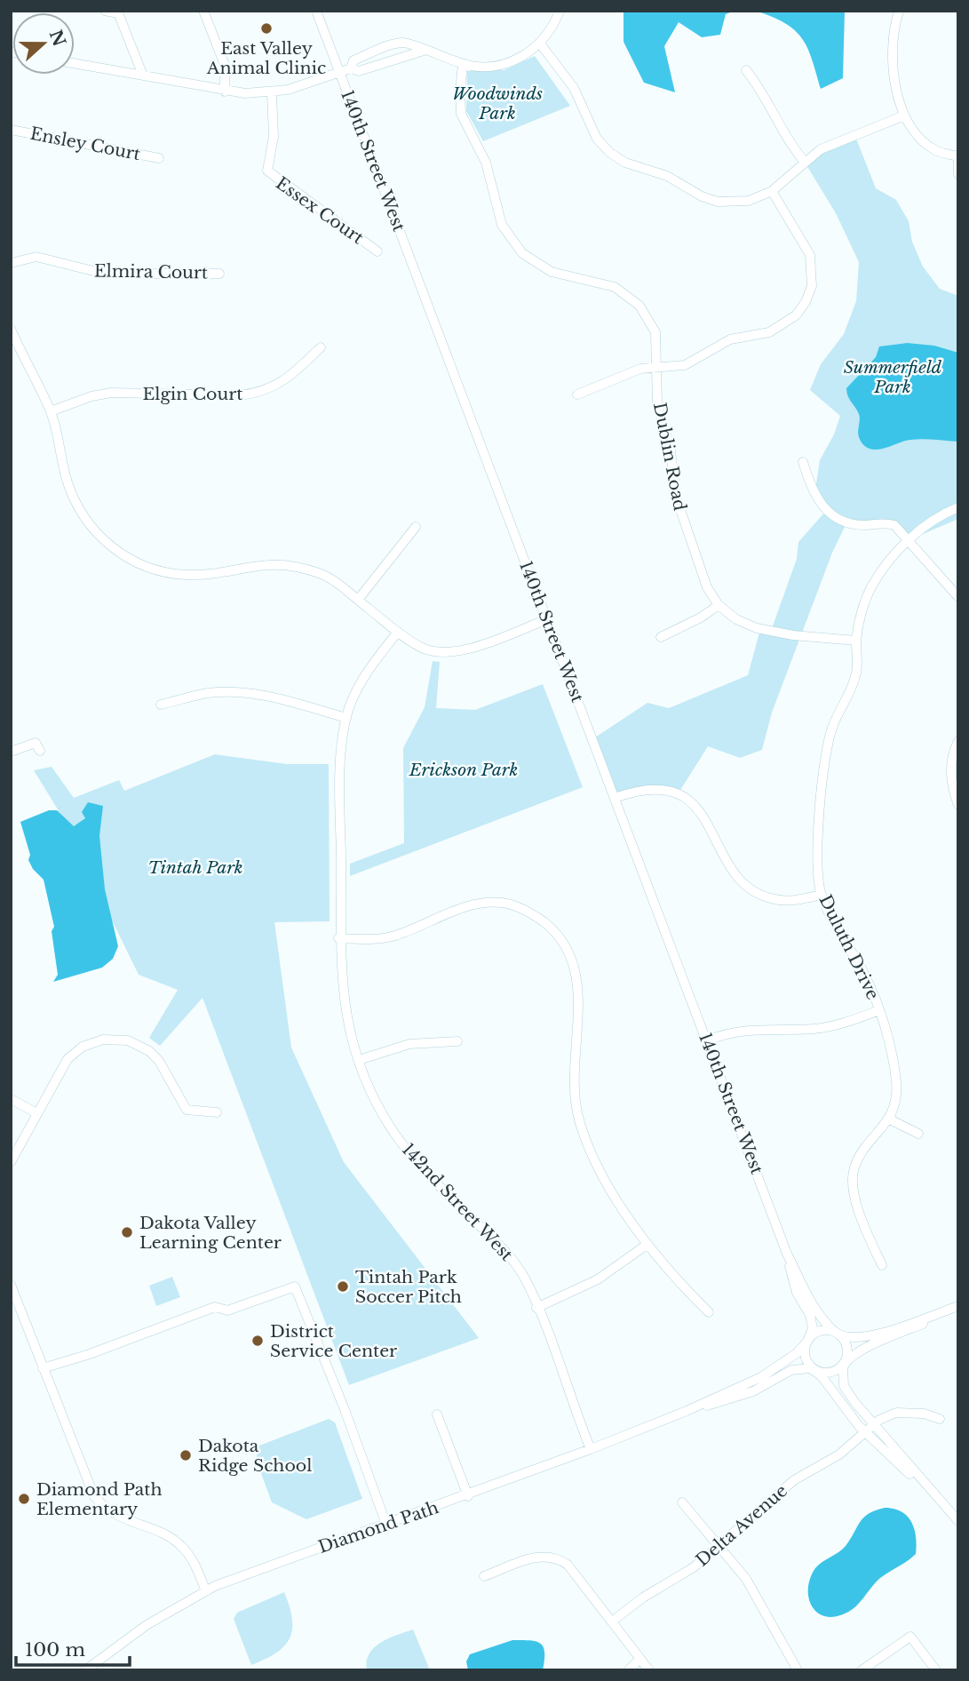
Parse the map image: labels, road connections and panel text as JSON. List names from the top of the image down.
{
  "streets": {
    "street": [
      "Ensley Court",
      "140th Street West",
      "Essex Court",
      "Elmira Court",
      "Elgin Court",
      "Dublin Road",
      "Duluth Drive",
      "142nd Street West",
      "Delta Avenue",
      "Diamond Path"
    ]
  },
  "crossings": [
    ["140th Street West", "Diamond Path"],
    ["Dublin Road", "Duluth Drive"],
    ["142nd Street West", "Diamond Path"]
  ],
  "parks": [
    "Woodwinds Park",
    "Summerfield Park",
    "Erickson Park",
    "Tintah Park"
  ],
  "places": [
    "East Valley Animal Clinic",
    "Dakota Valley Learning Center",
    "Tintah Park Soccer Pitch",
    "District Service Center",
    "Dakota Ridge School",
    "Diamond Path Elementary"
  ],
  "scale_bar": "100 m",
  "north": "right"
}
